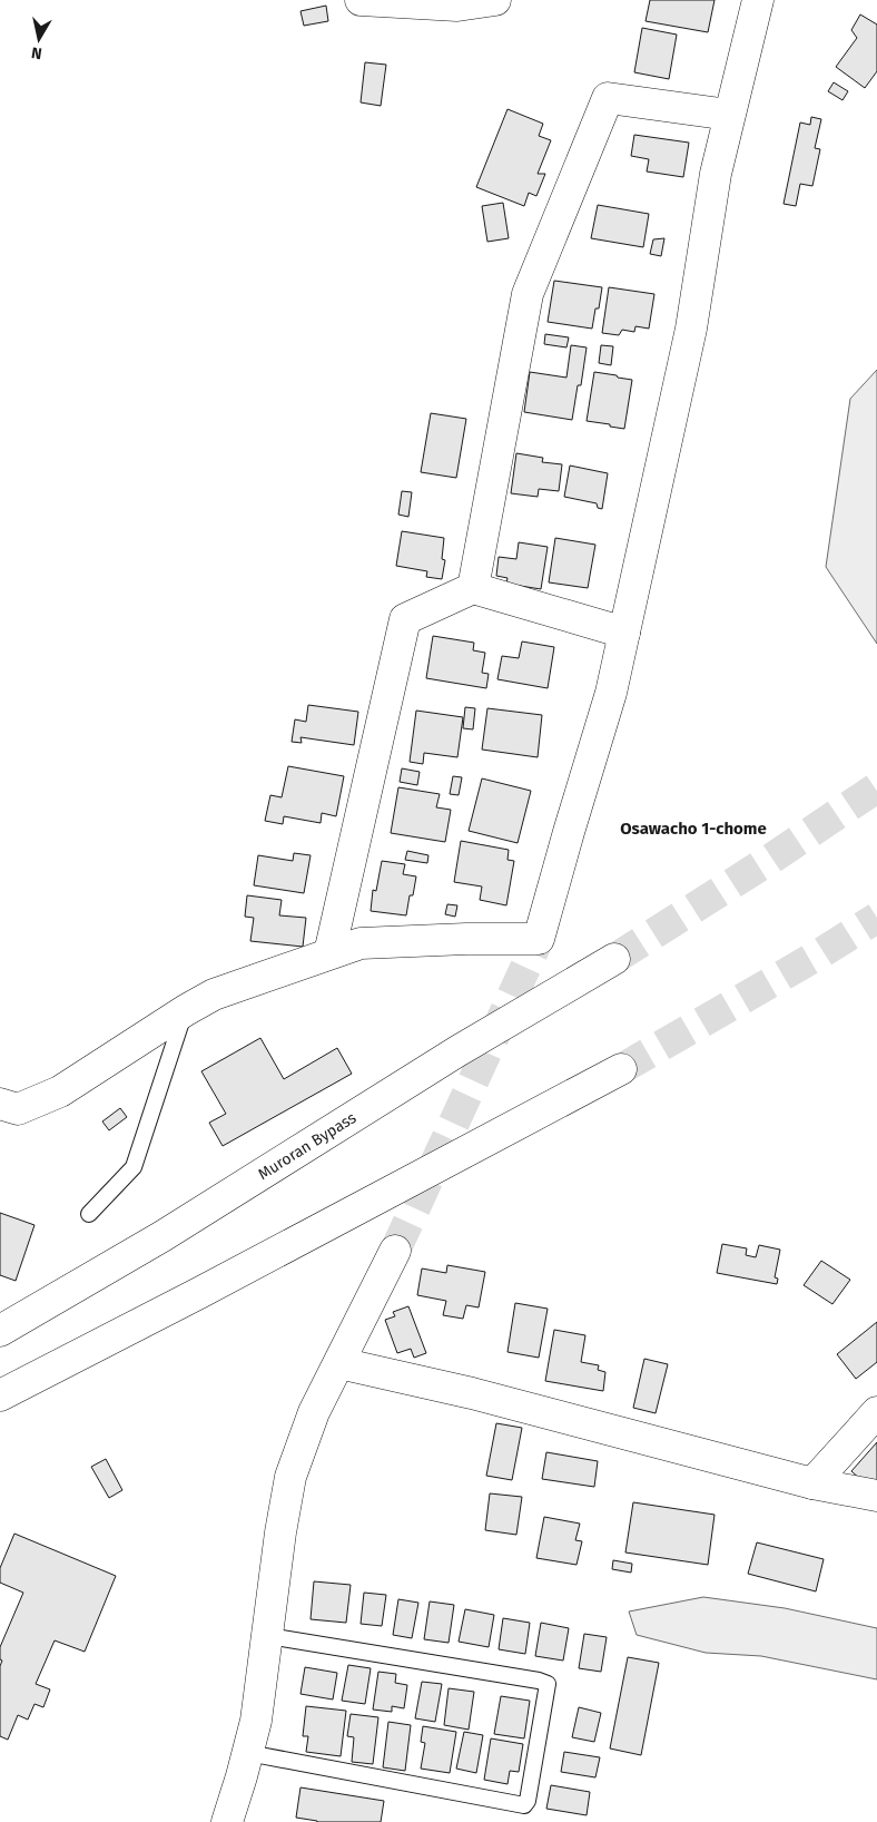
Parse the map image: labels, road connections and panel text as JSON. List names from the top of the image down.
{
  "streets": {
    "main road": ["Muroran Bypass"]
  },
  "districts": ["Osawacho 1-chome"],
  "north": "bottom"
}
